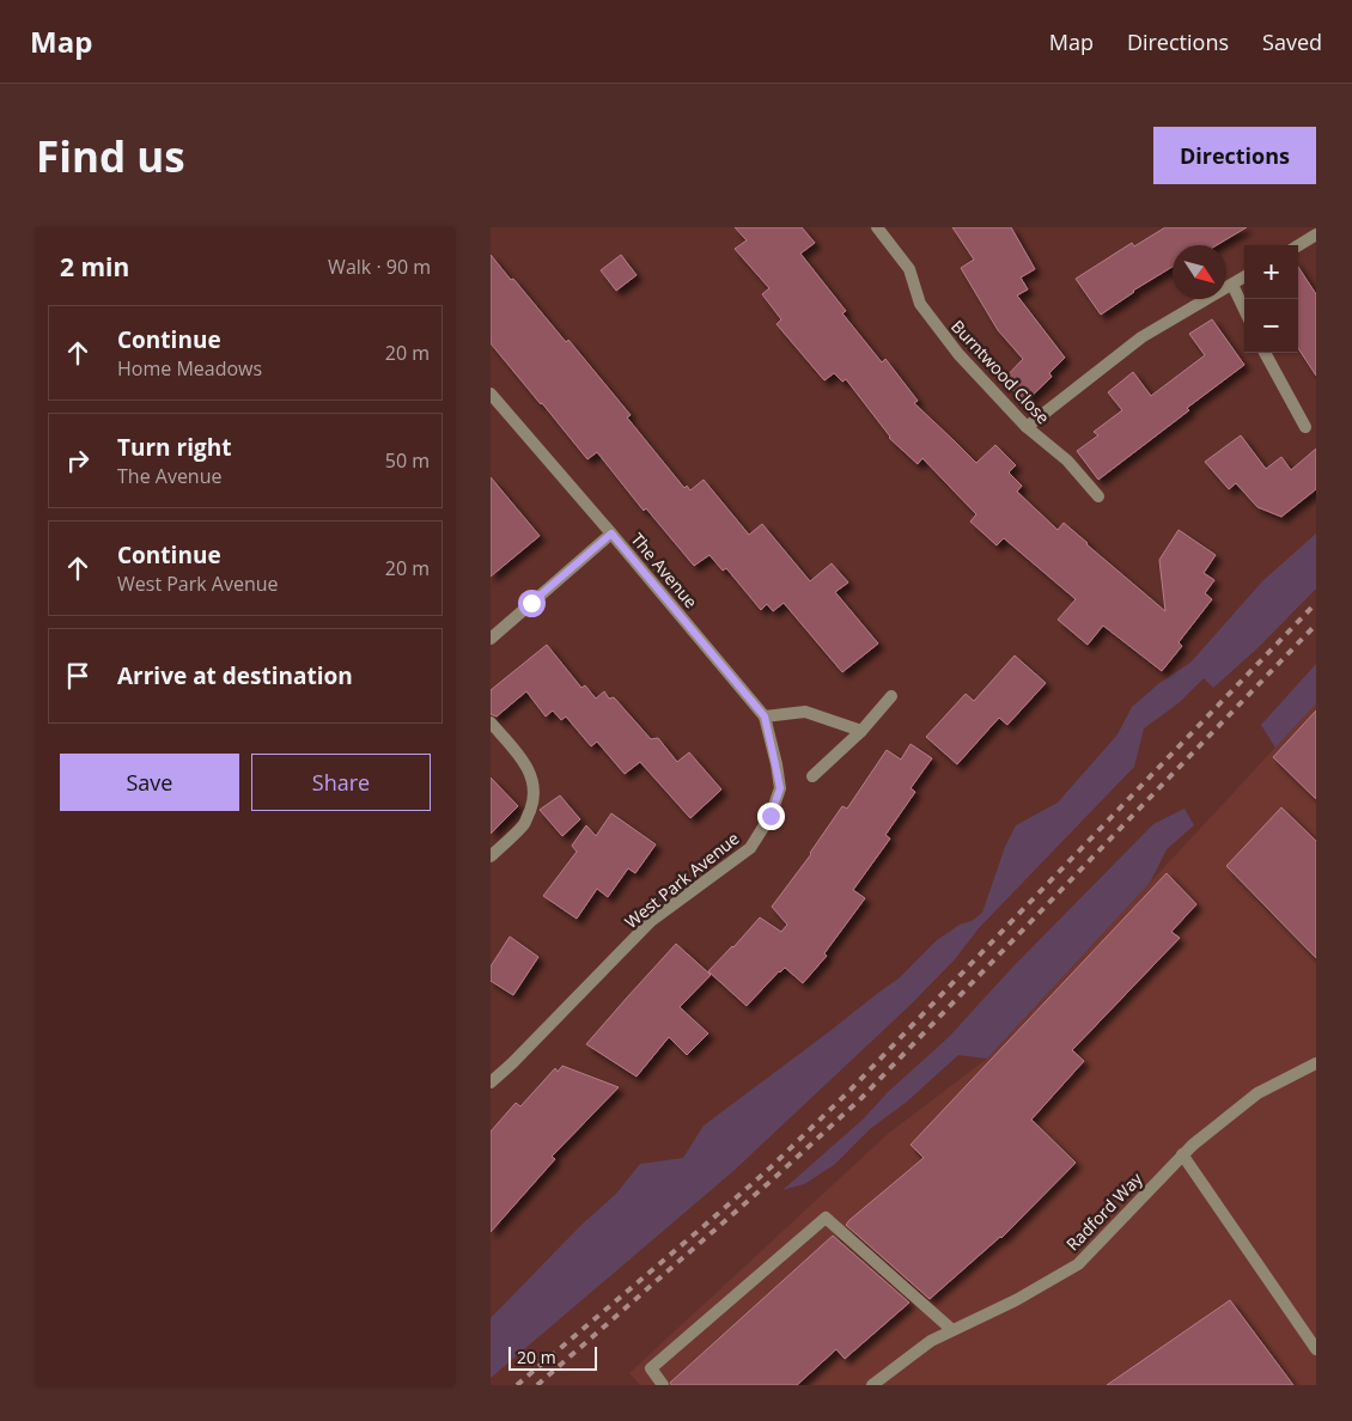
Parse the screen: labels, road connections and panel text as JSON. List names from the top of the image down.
{
  "streets": {
    "street": [
      "Burntwood Close",
      "The Avenue",
      "West Park Avenue",
      "Radford Way"
    ]
  },
  "crossings": [
    ["The Avenue", "West Park Avenue"]
  ],
  "scale_bar": "20 m",
  "north": "bottom right",
  "page": {
    "header": "Map",
    "nav": ["Map", "Directions", "Saved"],
    "buttons": [
      "Directions",
      ["Save", "Share"]
    ],
    "title": "Find us",
    "heading": ["2 min", "Walk · 90 m"],
    "map_buttons": ["+", "−"],
    "list": [
      ["Continue", "Home Meadows", "20 m"],
      ["Turn right", "The Avenue", "50 m"],
      ["Continue", "West Park Avenue", "20 m"],
      "Arrive at destination"
    ],
    "scale": "20 m"
  }
}
